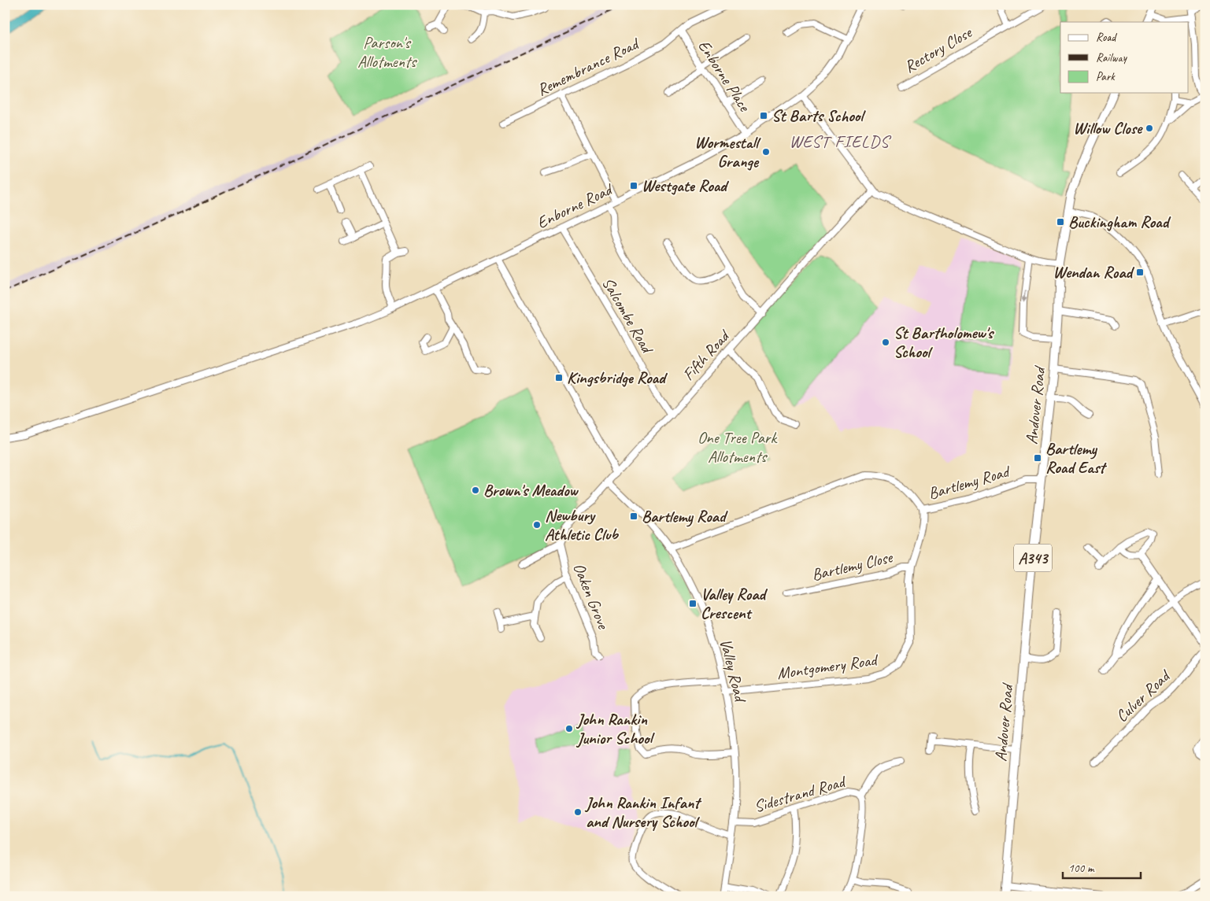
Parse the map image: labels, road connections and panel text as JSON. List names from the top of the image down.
{
  "streets": {
    "main road": ["Andover Road", "A343"],
    "street": [
      "Rectory Close",
      "Remembrance Road",
      "Enborne Place",
      "Enborne Road",
      "Salcombe Road",
      "Fifth Road",
      "Bartlemy Road",
      "Bartlemy Close",
      "Oaken Grove",
      "Montgomery Road",
      "Valley Road",
      "Culver Road",
      "Sidestrand Road"
    ]
  },
  "crossings": [
    ["Remembrance Road", "Enborne Place"],
    ["Enborne Place", "Enborne Road"],
    ["Enborne Road", "Salcombe Road"],
    ["Salcombe Road", "Fifth Road"],
    ["Fifth Road", "Oaken Grove"],
    ["Fifth Road", "Valley Road"],
    ["Andover Road", "Bartlemy Road"],
    ["Bartlemy Road", "Bartlemy Close"],
    ["Bartlemy Road", "Valley Road"],
    ["Bartlemy Close", "Montgomery Road"],
    ["Montgomery Road", "Valley Road"],
    ["Valley Road", "Sidestrand Road"]
  ],
  "districts": ["WEST FIELDS"],
  "parks": ["Parson's Allotments", "One Tree Park Allotments"],
  "places": {
    "transit": [
      "St Barts School",
      "Westgate Road",
      "Buckingham Road",
      "Wendan Road",
      "Kingsbridge Road",
      "Bartlemy Road East",
      "Bartlemy Road",
      "Valley Road Crescent"
    ],
    "other": [
      "Willow Close",
      "Wormestall Grange",
      "St Bartholomew's School",
      "Brown's Meadow",
      "Newbury Athletic Club",
      "John Rankin Junior School",
      "John Rankin Infant and Nursery School"
    ]
  },
  "legend": ["Road", "Railway", "Park"],
  "scale_bar": "100 m"
}
